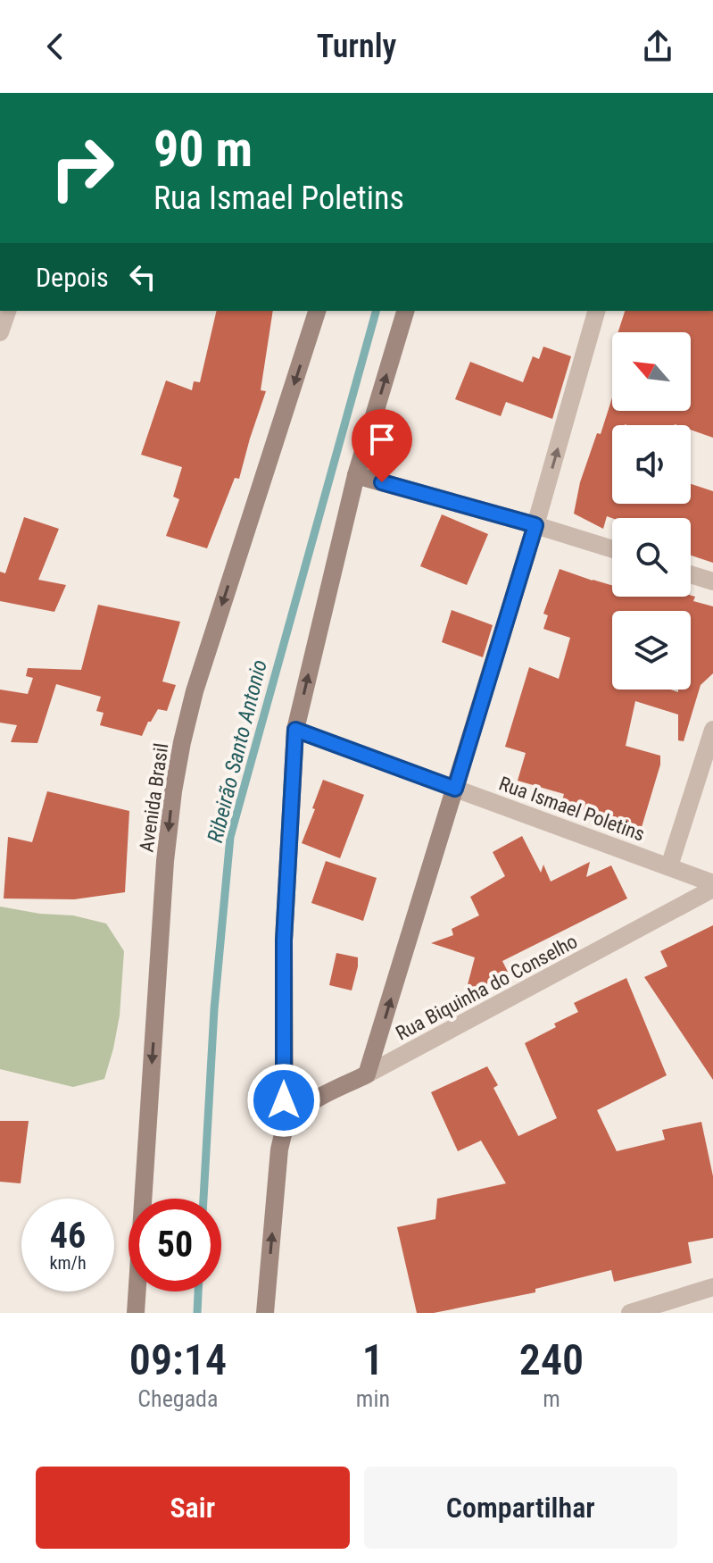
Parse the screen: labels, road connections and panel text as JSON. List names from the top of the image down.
{
  "streets": {
    "main road": ["Avenida Brasil", "Rua Biquinha do Conselho"],
    "street": ["Rua Ismael Poletins"]
  },
  "water": ["Ribeirão Santo Antonio"],
  "north": "top left",
  "page": {
    "header": "Turnly",
    "turn": ["90 m", "Rua Ismael Poletins"],
    "then": "Depois",
    "speed": "46 km/h",
    "limit": "50",
    "eta": [
      "09:14",
      "Chegada",
      "1",
      "min",
      "240",
      "m"
    ],
    "buttons": ["Sair", "Compartilhar"]
  }
}
